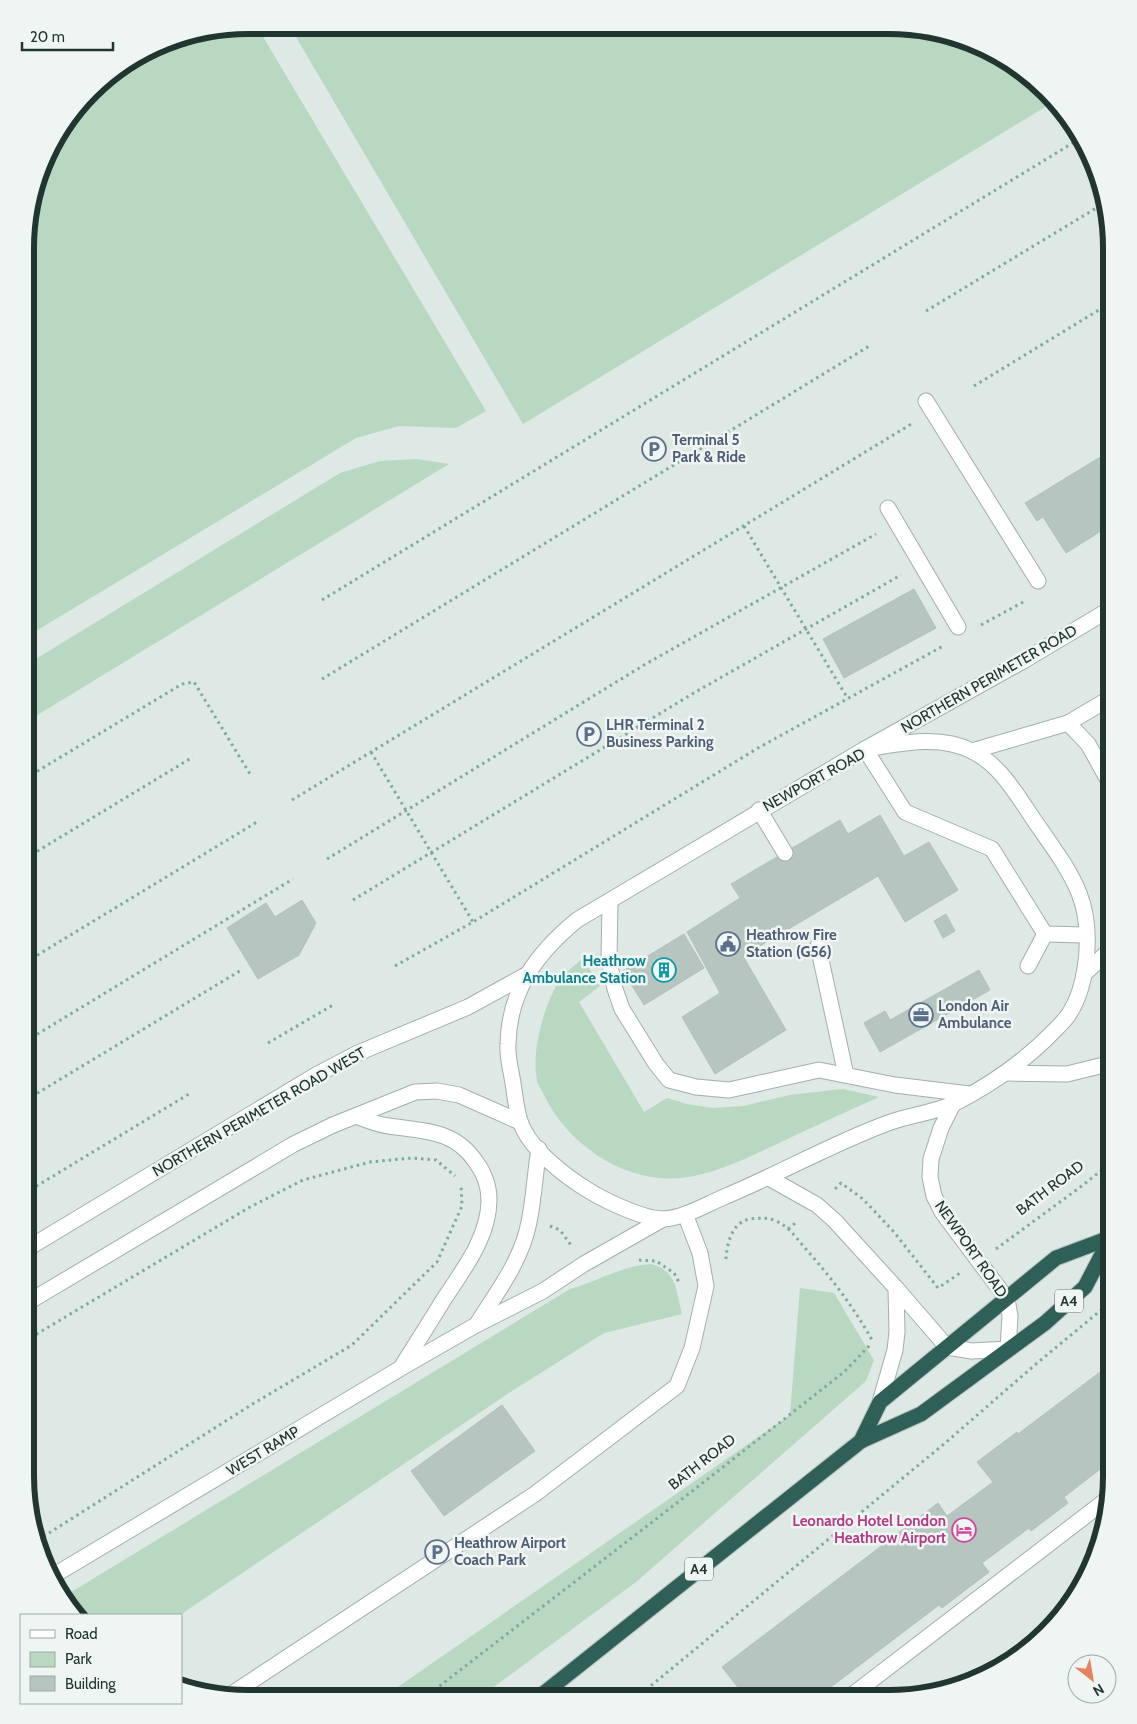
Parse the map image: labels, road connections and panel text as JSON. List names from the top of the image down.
{
  "streets": {
    "highway": ["A4"],
    "street": [
      "NORTHERN PERIMETER ROAD",
      "NEWPORT ROAD",
      "NORTHERN PERIMETER ROAD WEST",
      "WEST RAMP"
    ],
    "path": ["BATH ROAD"]
  },
  "crossings": [
    ["NORTHERN PERIMETER ROAD", "NEWPORT ROAD"],
    ["NEWPORT ROAD", "NORTHERN PERIMETER ROAD WEST"],
    ["NEWPORT ROAD", "A4"]
  ],
  "places": {
    "parking": ["Terminal 5 Park & Ride", "LHR Terminal 2 Business Parking", "Heathrow Airport Coach Park"],
    "public building": ["Heathrow Fire Station (G56)"],
    "building": ["Heathrow Ambulance Station"],
    "office": ["London Air Ambulance"],
    "hotel": ["Leonardo Hotel London Heathrow Airport"]
  },
  "legend": ["Road", "Park", "Building"],
  "scale_bar": "20 m",
  "north": "bottom right"
}
